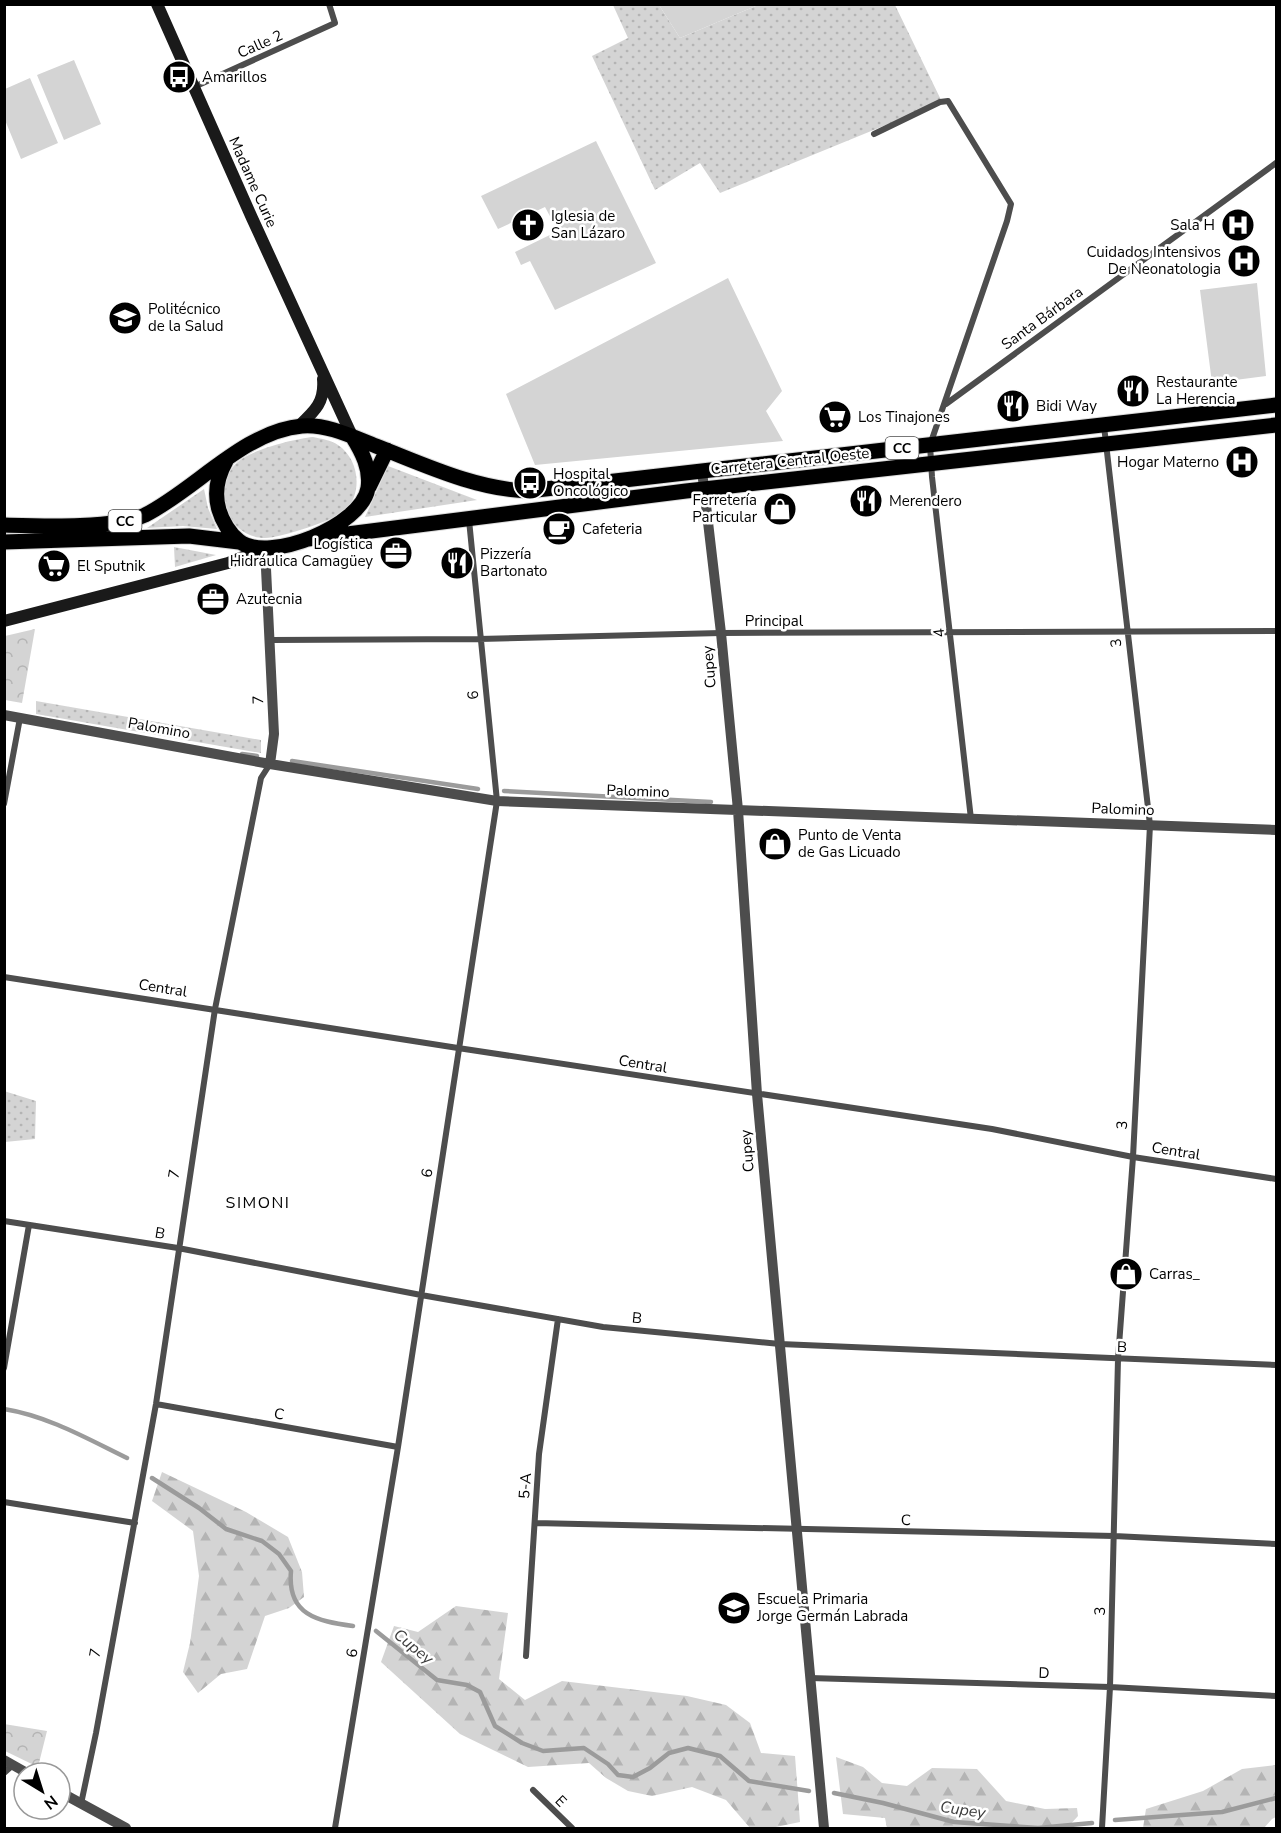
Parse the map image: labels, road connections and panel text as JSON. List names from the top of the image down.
{
  "streets": {
    "main road": ["Madame Curie", "CC", "Carretera Central Oeste"],
    "street": [
      "Calle 2",
      "Santa Bárbara",
      "Principal",
      "4",
      "3",
      "Cupey",
      "6",
      "7",
      "Palomino",
      "Central",
      "B",
      "C",
      "5-A",
      "D",
      "E"
    ]
  },
  "crossings": [
    ["Calle 2", "Madame Curie"],
    ["Madame Curie", "CC"],
    ["Madame Curie", "Carretera Central Oeste"],
    ["Madame Curie", "7"],
    ["CC", "Carretera Central Oeste"],
    ["CC", "7"],
    ["Carretera Central Oeste", "4"],
    ["Carretera Central Oeste", "3"],
    ["Carretera Central Oeste", "Cupey"],
    ["Carretera Central Oeste", "6"],
    ["Carretera Central Oeste", "7"],
    ["Principal", "4"],
    ["Principal", "3"],
    ["Principal", "Cupey"],
    ["Principal", "6"],
    ["Principal", "7"],
    ["4", "Palomino"],
    ["3", "Palomino"],
    ["3", "Central"],
    ["3", "B"],
    ["3", "C"],
    ["3", "D"],
    ["Cupey", "Palomino"],
    ["Cupey", "Central"],
    ["Cupey", "B"],
    ["Cupey", "C"],
    ["Cupey", "D"],
    ["6", "Palomino"],
    ["6", "Central"],
    ["6", "B"],
    ["6", "C"],
    ["7", "Palomino"],
    ["7", "Central"],
    ["7", "B"],
    ["7", "C"],
    ["B", "5-A"],
    ["C", "5-A"]
  ],
  "districts": ["SIMONI"],
  "water": ["Cupey"],
  "places": {
    "bus stop": ["Amarillos", "Hospital Oncológico"],
    "church": ["Iglesia de San Lázaro"],
    "hospital": ["Sala H", "Cuidados Intensivos De Neonatologia", "Hogar Materno"],
    "school or university": ["Politécnico de la Salud", "Escuela Primaria Jorge Germán Labrada"],
    "restaurant": [
      "Restaurante La Herencia",
      "Bidi Way",
      "Merendero",
      "Pizzería Bartonato"
    ],
    "supermarket": ["Los Tinajones", "El Sputnik"],
    "shop": ["Ferretería Particular", "Punto de Venta de Gas Licuado", "Carras_"],
    "cafe": ["Cafeteria"],
    "office": ["Logística Hidráulica Camagüey", "Azutecnia"]
  },
  "north": "bottom right"
}
